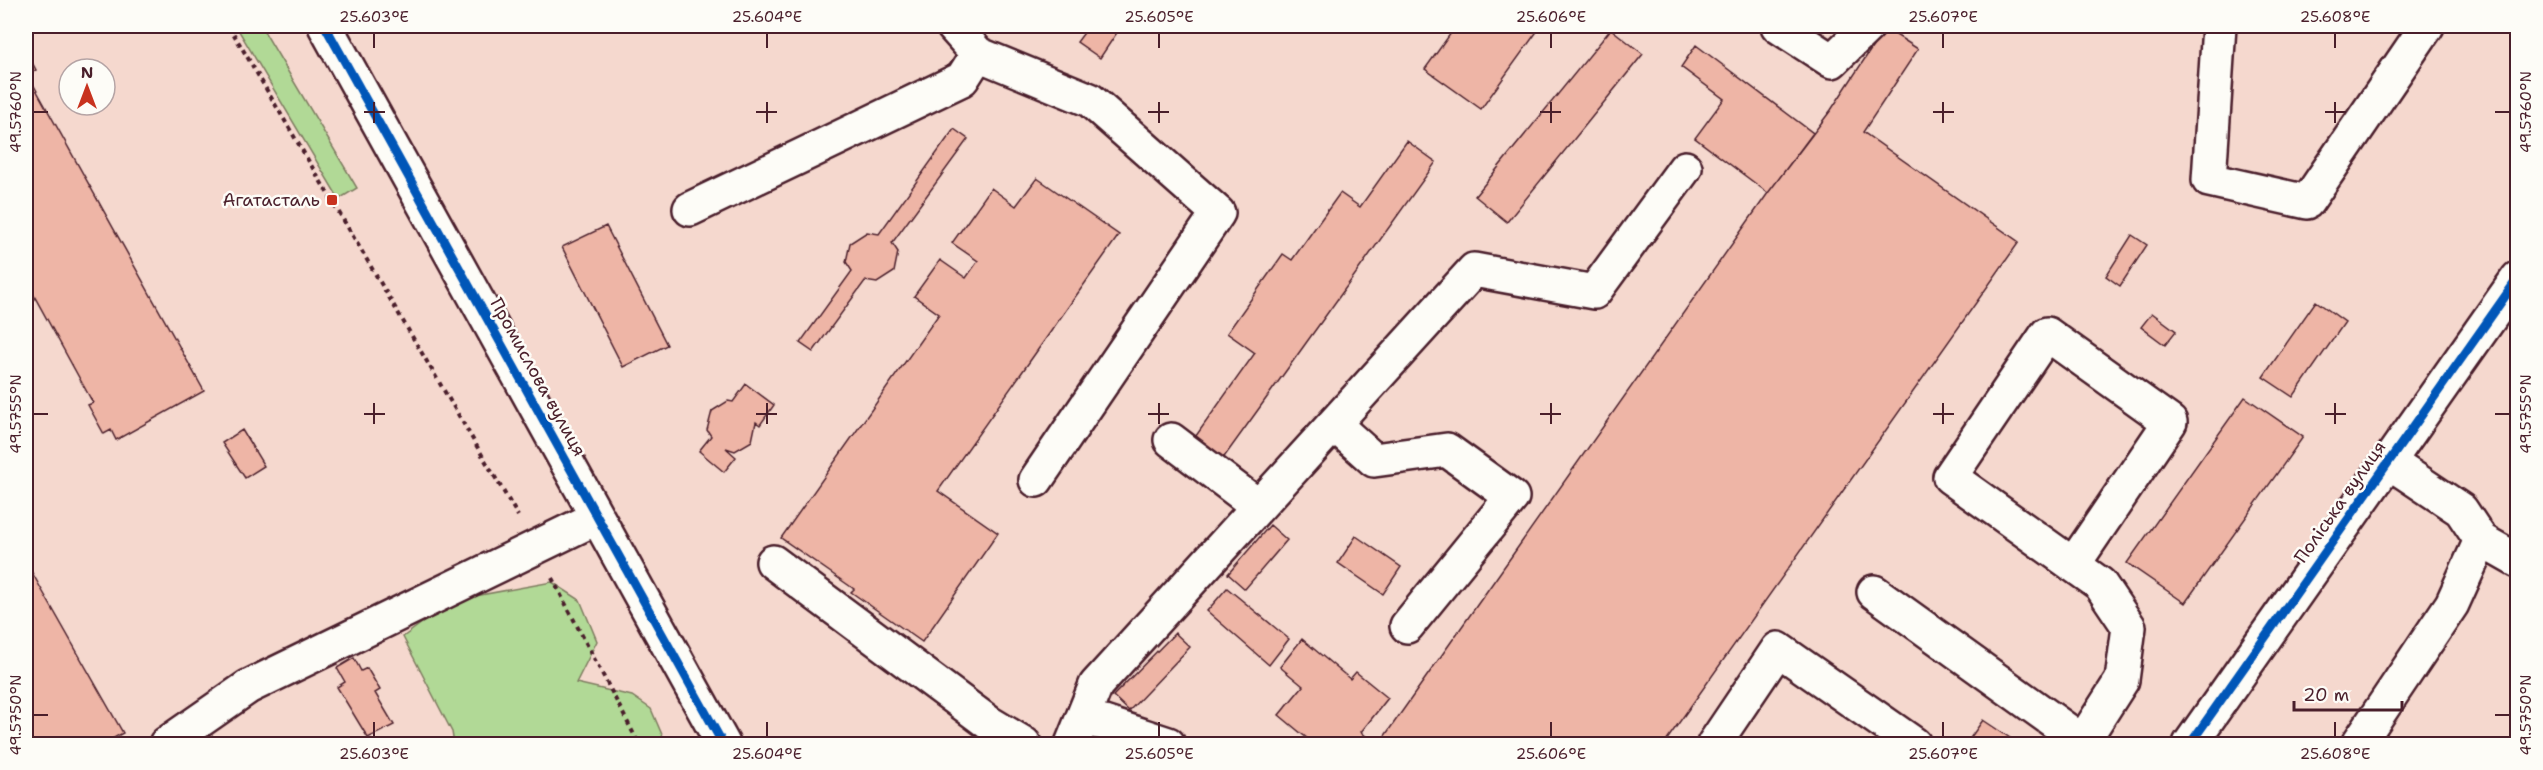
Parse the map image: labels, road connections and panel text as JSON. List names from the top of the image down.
{
  "streets": {
    "street": ["Промислова вулиця", "Поліська вулиця"]
  },
  "places": {
    "transit": ["Агатасталь"]
  },
  "scale_bar": "20 m",
  "north": "top",
  "coordinates": [
    "25.603°E",
    "25.604°E",
    "25.605°E",
    "25.606°E",
    "25.607°E",
    "25.608°E",
    "49.5760°N",
    "49.5755°N",
    "49.5750°N"
  ]
}
